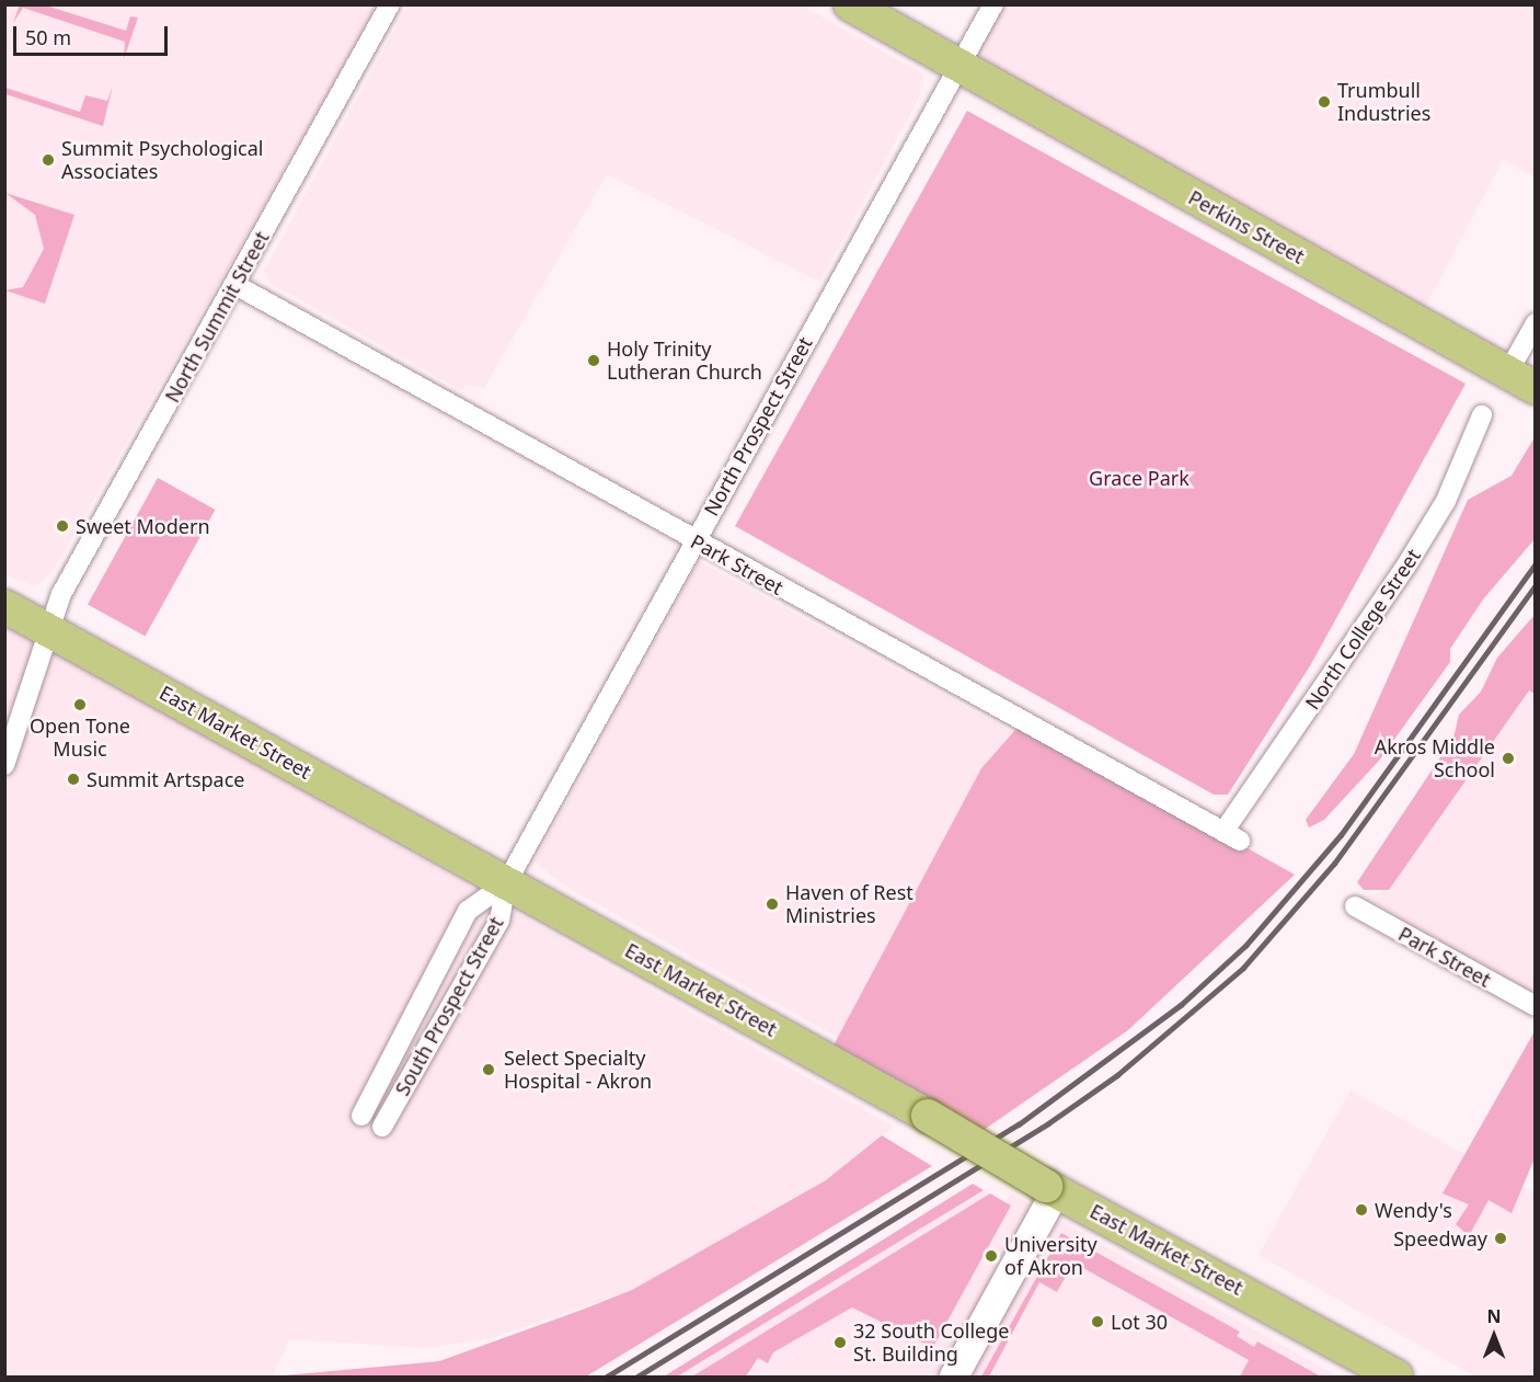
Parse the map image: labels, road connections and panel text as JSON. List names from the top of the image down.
{
  "streets": {
    "main road": ["Perkins Street", "East Market Street"],
    "street": [
      "North Summit Street",
      "North Prospect Street",
      "Park Street",
      "North College Street",
      "South Prospect Street"
    ]
  },
  "crossings": [
    ["Perkins Street", "North Prospect Street"],
    ["North Summit Street", "Park Street"],
    ["North Summit Street", "East Market Street"],
    ["North Prospect Street", "Park Street"],
    ["North Prospect Street", "East Market Street"],
    ["North Prospect Street", "South Prospect Street"],
    ["Park Street", "North College Street"],
    ["East Market Street", "South Prospect Street"]
  ],
  "parks": ["Grace Park"],
  "places": [
    "Trumbull Industries",
    "Summit Psychological Associates",
    "Holy Trinity Lutheran Church",
    "Sweet Modern",
    "Open Tone Music",
    "Akros Middle School",
    "Summit Artspace",
    "Haven of Rest Ministries",
    "Select Specialty Hospital - Akron",
    "Wendy's",
    "Speedway",
    "University of Akron",
    "Lot 30",
    "32 South College St. Building"
  ],
  "scale_bar": "50 m",
  "north": "top"
}
